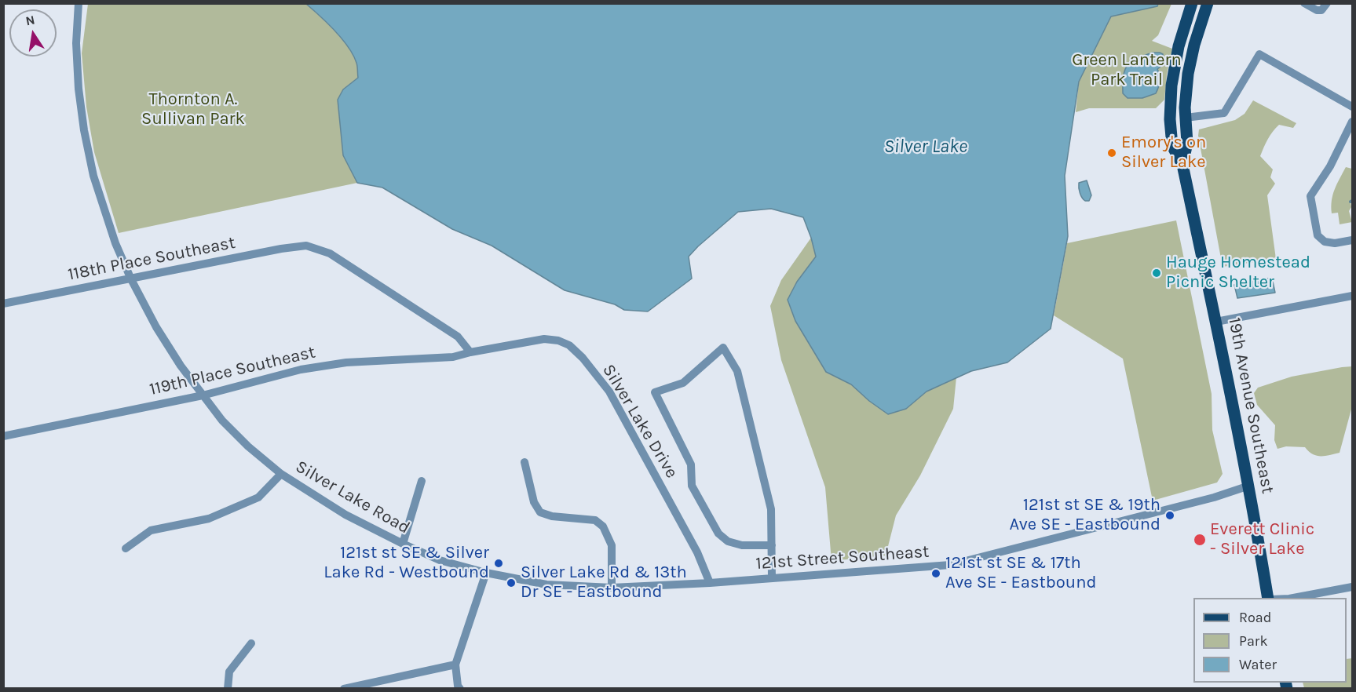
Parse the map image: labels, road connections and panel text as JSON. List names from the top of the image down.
{
  "streets": {
    "main road": ["19th Avenue Southeast"],
    "street": [
      "118th Place Southeast",
      "119th Place Southeast",
      "Silver Lake Drive",
      "Silver Lake Road",
      "121st Street Southeast"
    ]
  },
  "crossings": [
    ["118th Place Southeast", "119th Place Southeast"],
    ["118th Place Southeast", "Silver Lake Drive"],
    ["118th Place Southeast", "Silver Lake Road"],
    ["119th Place Southeast", "Silver Lake Drive"],
    ["119th Place Southeast", "Silver Lake Road"],
    ["19th Avenue Southeast", "121st Street Southeast"],
    ["Silver Lake Drive", "Silver Lake Road"],
    ["Silver Lake Drive", "121st Street Southeast"],
    ["Silver Lake Road", "121st Street Southeast"]
  ],
  "water": ["Silver Lake"],
  "parks": ["Green Lantern Park Trail", "Thornton A. Sullivan Park"],
  "places": [
    "Emory's on Silver Lake",
    "Hauge Homestead Picnic Shelter",
    "121st st SE & 19th Ave SE - Eastbound",
    "Everett Clinic - Silver Lake",
    "121st st SE & Silver Lake Rd - Westbound",
    "121st st SE & 17th Ave SE - Eastbound",
    "Silver Lake Rd & 13th Dr SE - Eastbound"
  ],
  "legend": ["Road", "Park", "Water"],
  "north": "top"
}
